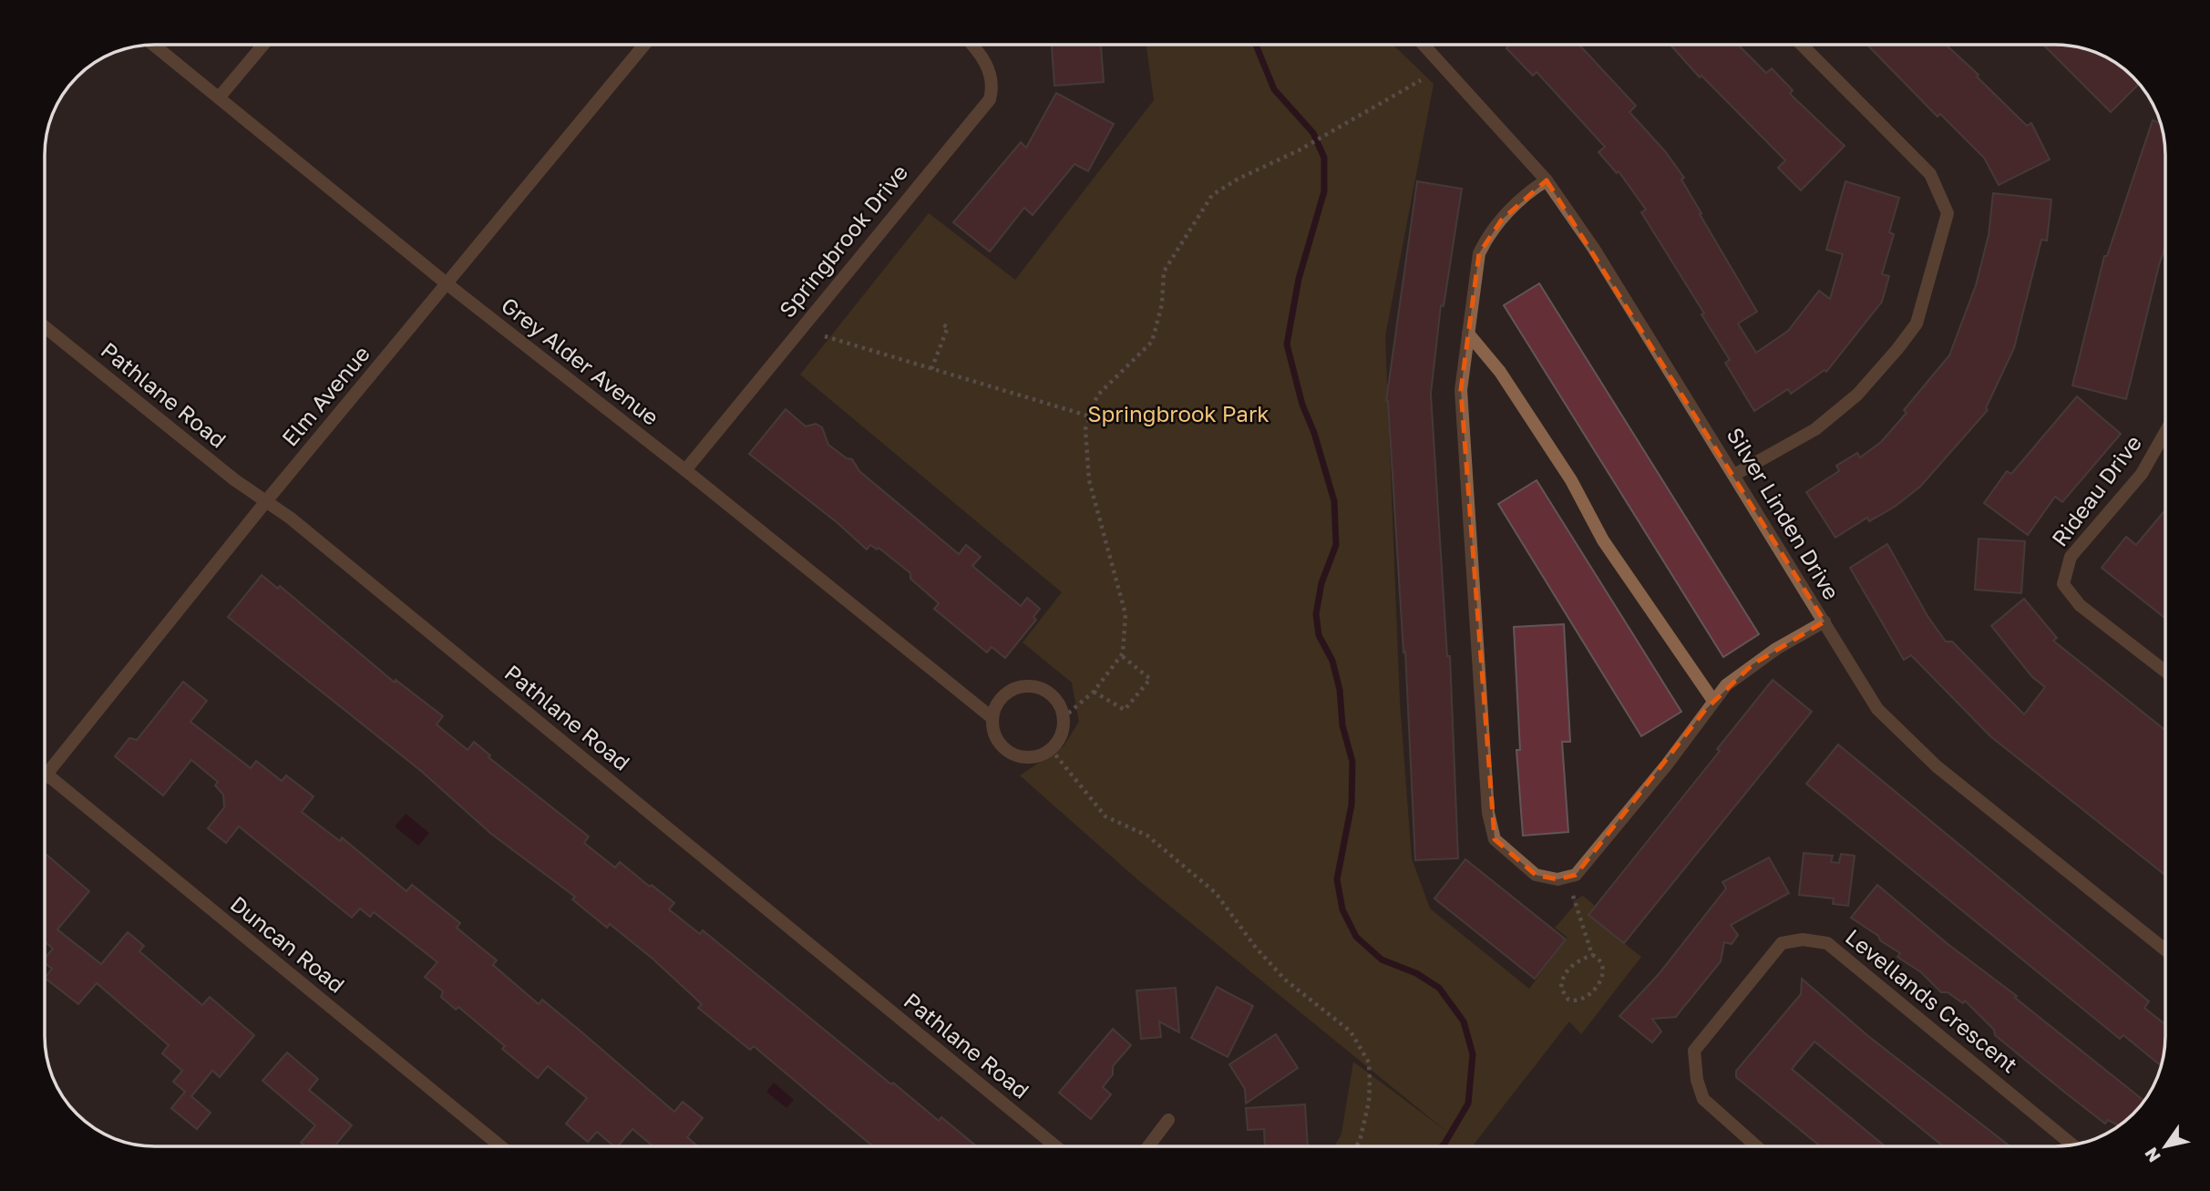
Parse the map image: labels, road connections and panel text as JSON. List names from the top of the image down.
{
  "streets": {
    "street": [
      "Springbrook Drive",
      "Grey Alder Avenue",
      "Pathlane Road",
      "Elm Avenue",
      "Rideau Drive",
      "Silver Linden Drive",
      "Duncan Road",
      "Levellands Crescent"
    ]
  },
  "crossings": [
    ["Springbrook Drive", "Grey Alder Avenue"],
    ["Grey Alder Avenue", "Elm Avenue"],
    ["Pathlane Road", "Elm Avenue"],
    ["Elm Avenue", "Duncan Road"]
  ],
  "parks": ["Springbrook Park"],
  "north": "bottom left"
}
